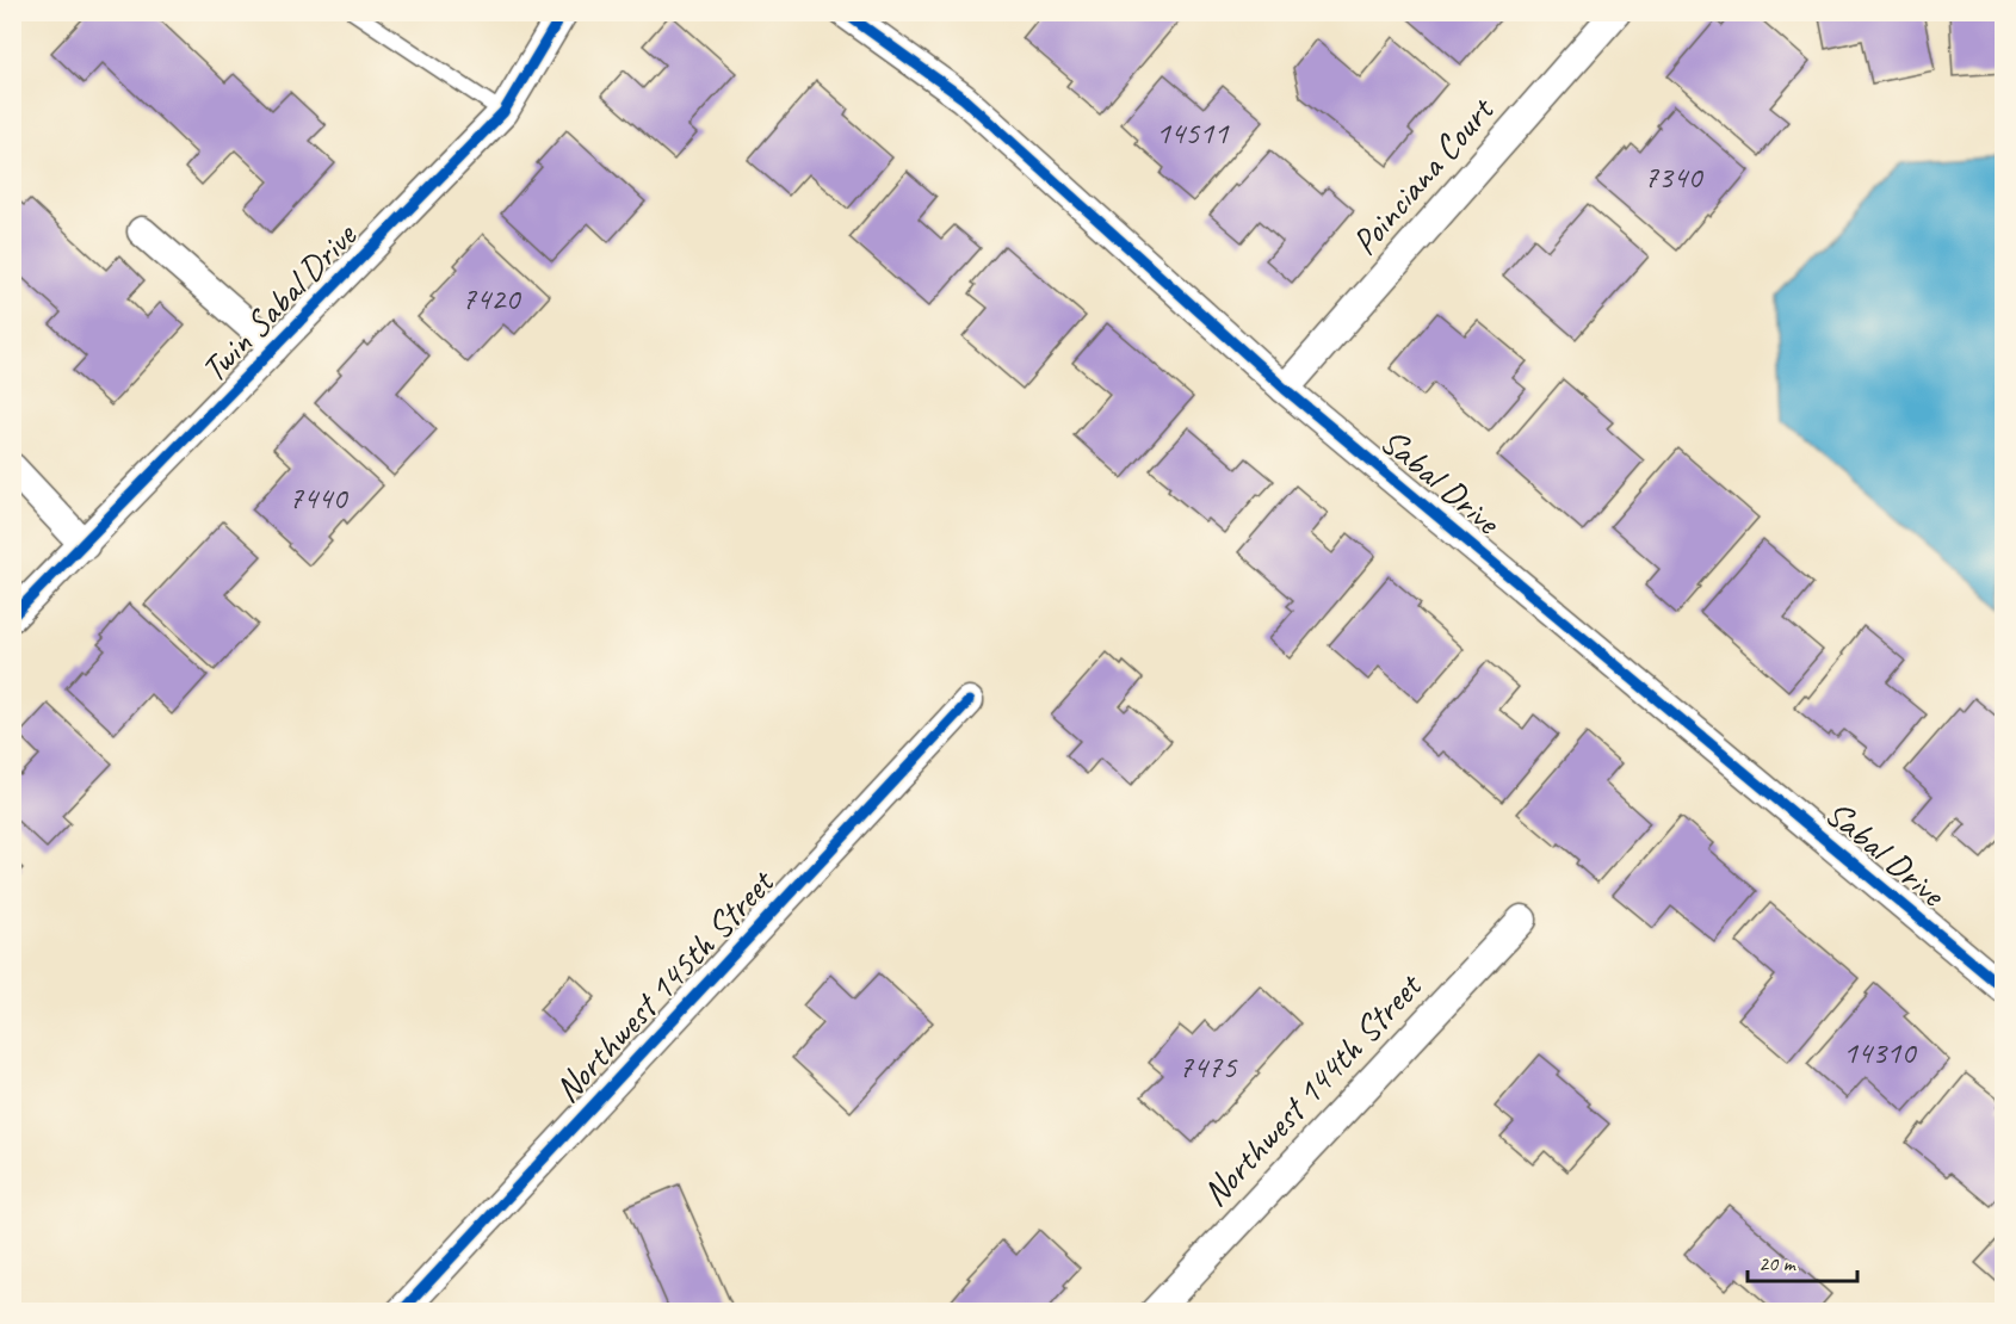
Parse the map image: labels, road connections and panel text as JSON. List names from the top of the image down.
{
  "streets": {
    "street": [
      "Poinciana Court",
      "Twin Sabal Drive",
      "Sabal Drive",
      "Northwest 145th Street",
      "Northwest 144th Street"
    ]
  },
  "crossings": [
    ["Poinciana Court", "Sabal Drive"]
  ],
  "house_numbers": [
    "14511",
    "7340",
    "7420",
    "7440",
    "14310",
    "7475"
  ],
  "scale_bar": "20 m"
}
